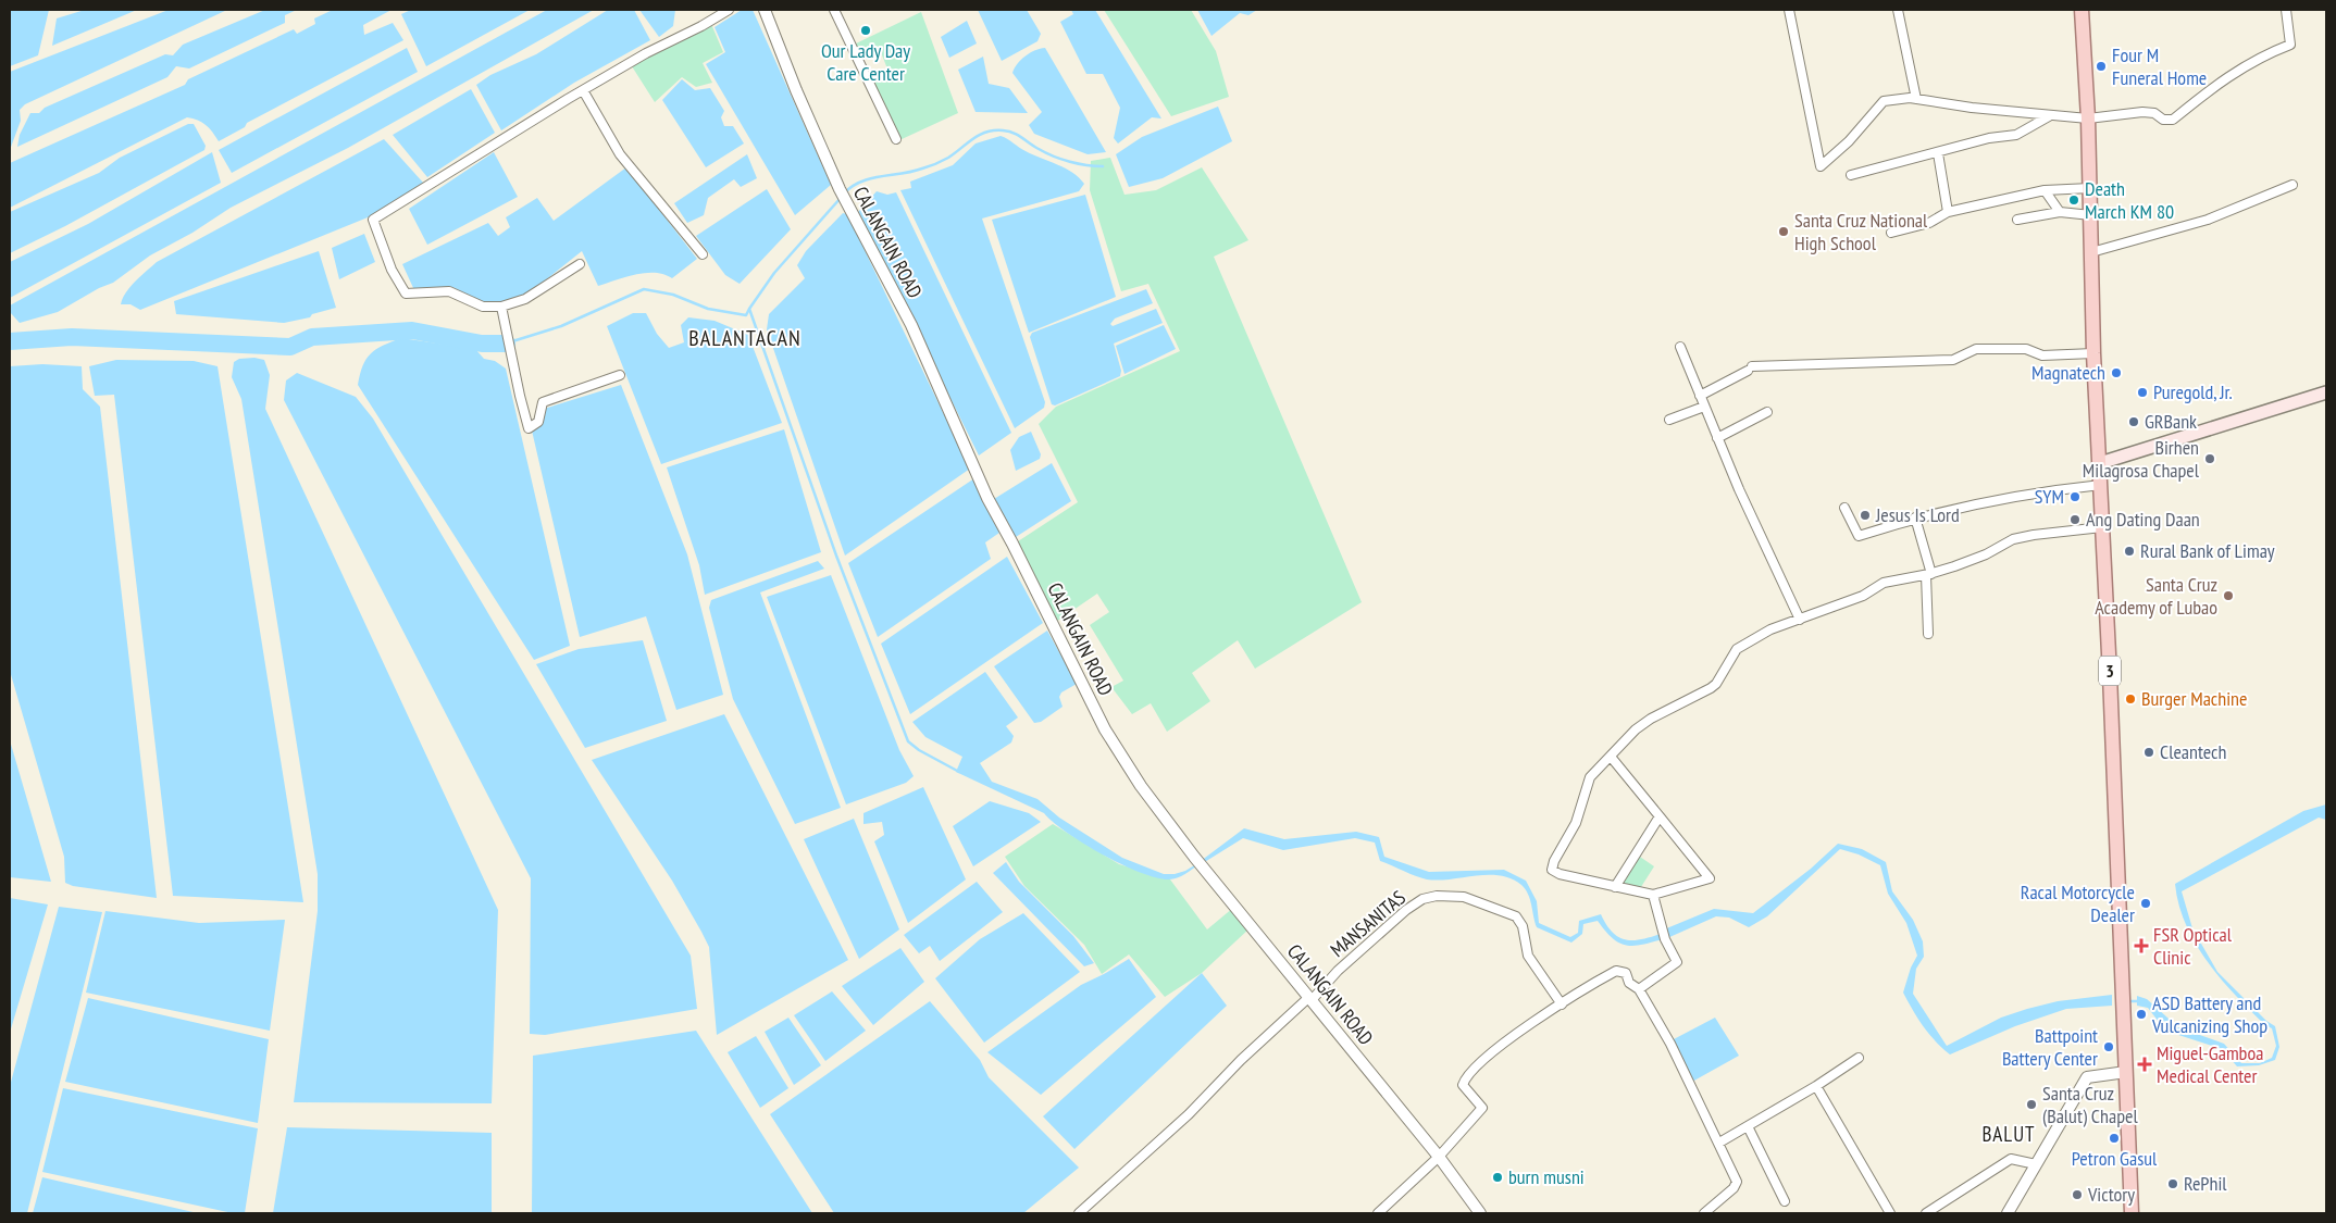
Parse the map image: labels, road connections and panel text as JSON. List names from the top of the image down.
{
  "streets": {
    "main road": ["3"],
    "street": ["CALANGAIN ROAD", "MANSANITAS"]
  },
  "crossings": [
    ["CALANGAIN ROAD", "MANSANITAS"]
  ],
  "districts": ["BALANTACAN", "BALUT"],
  "places": {
    "other": [
      "Our Lady Day Care Center",
      "Four M Funeral Home",
      "Death March KM 80",
      "Santa Cruz National High School",
      "Magnatech",
      "Puregold, Jr.",
      "GRBank",
      "Birhen Milagrosa Chapel",
      "SYM",
      "Jesus Is Lord",
      "Ang Dating Daan",
      "Rural Bank of Limay",
      "Santa Cruz Academy of Lubao",
      "Burger Machine",
      "Cleantech",
      "Racal Motorcycle Dealer",
      "ASD Battery and Vulcanizing Shop",
      "Battpoint Battery Center",
      "Santa Cruz (Balut) Chapel",
      "Petron Gasul",
      "burn musni",
      "RePhil",
      "Victory"
    ],
    "health": ["FSR Optical Clinic", "Miguel-Gamboa Medical Center"]
  }
}
